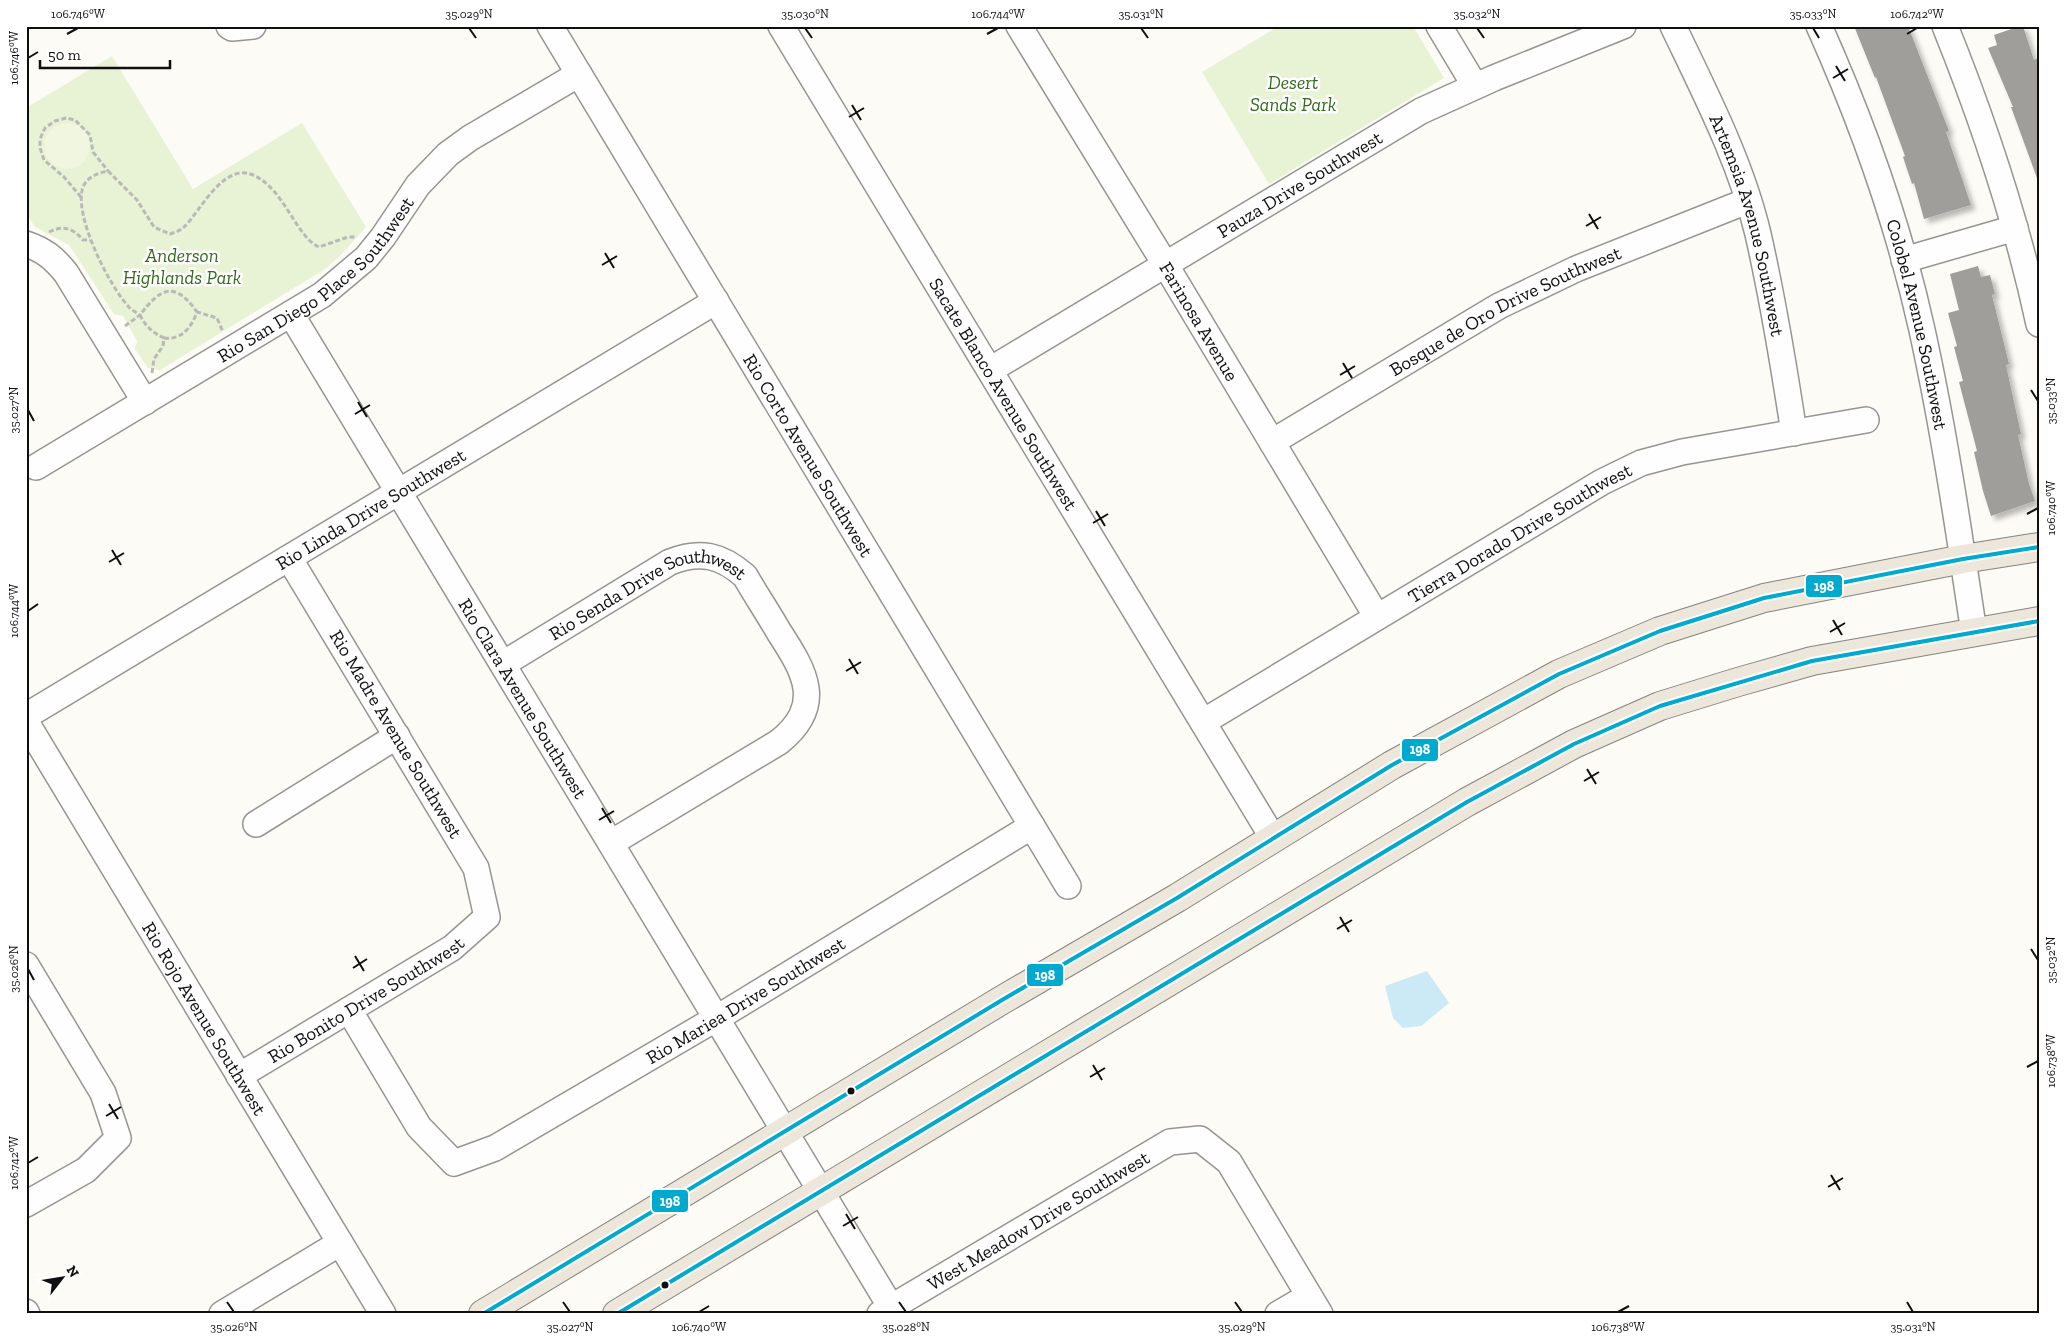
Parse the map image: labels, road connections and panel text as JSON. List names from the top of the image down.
{
  "streets": {
    "street": [
      "Pauza Drive Southwest",
      "Artemsia Avenue Southwest",
      "Rio San Diego Place Southwest",
      "Bosque de Oro Drive Southwest",
      "Farinosa Avenue",
      "Colobel Avenue Southwest",
      "Sacate Blanco Avenue Southwest",
      "Rio Corto Avenue Southwest",
      "Rio Linda Drive Southwest",
      "Tierra Dorado Drive Southwest",
      "Rio Senda Drive Southwest",
      "Rio Clara Avenue Southwest",
      "Rio Madre Avenue Southwest",
      "Rio Bonito Drive Southwest",
      "Rio Mariea Drive Southwest",
      "Rio Rojo Avenue Southwest",
      "West Meadow Drive Southwest"
    ]
  },
  "crossings": [
    ["Pauza Drive Southwest", "Farinosa Avenue"],
    ["Pauza Drive Southwest", "Sacate Blanco Avenue Southwest"],
    ["Artemsia Avenue Southwest", "Bosque de Oro Drive Southwest"],
    ["Artemsia Avenue Southwest", "Tierra Dorado Drive Southwest"],
    ["Rio San Diego Place Southwest", "Rio Corto Avenue Southwest"],
    ["Rio San Diego Place Southwest", "Rio Clara Avenue Southwest"],
    ["Bosque de Oro Drive Southwest", "Farinosa Avenue"],
    ["Farinosa Avenue", "Tierra Dorado Drive Southwest"],
    ["Sacate Blanco Avenue Southwest", "Tierra Dorado Drive Southwest"],
    ["Rio Corto Avenue Southwest", "Rio Linda Drive Southwest"],
    ["Rio Corto Avenue Southwest", "Rio Mariea Drive Southwest"],
    ["Rio Linda Drive Southwest", "Rio Clara Avenue Southwest"],
    ["Rio Linda Drive Southwest", "Rio Madre Avenue Southwest"],
    ["Rio Senda Drive Southwest", "Rio Clara Avenue Southwest"],
    ["Rio Clara Avenue Southwest", "Rio Mariea Drive Southwest"],
    ["Rio Clara Avenue Southwest", "West Meadow Drive Southwest"],
    ["Rio Madre Avenue Southwest", "Rio Bonito Drive Southwest"],
    ["Rio Bonito Drive Southwest", "Rio Mariea Drive Southwest"],
    ["Rio Bonito Drive Southwest", "Rio Rojo Avenue Southwest"]
  ],
  "parks": ["Desert Sands Park", "Anderson Highlands Park"],
  "lines": ["transit line 198"],
  "scale_bar": "50 m",
  "north": "top right",
  "coordinates": [
    "106.746°W",
    "35.029°N",
    "35.030°N",
    "106.744°W",
    "35.031°N",
    "35.032°N",
    "35.033°N",
    "106.742°W",
    "35.027°N",
    "106.740°W",
    "35.026°N",
    "106.738°W",
    "35.028°N"
  ]
}
